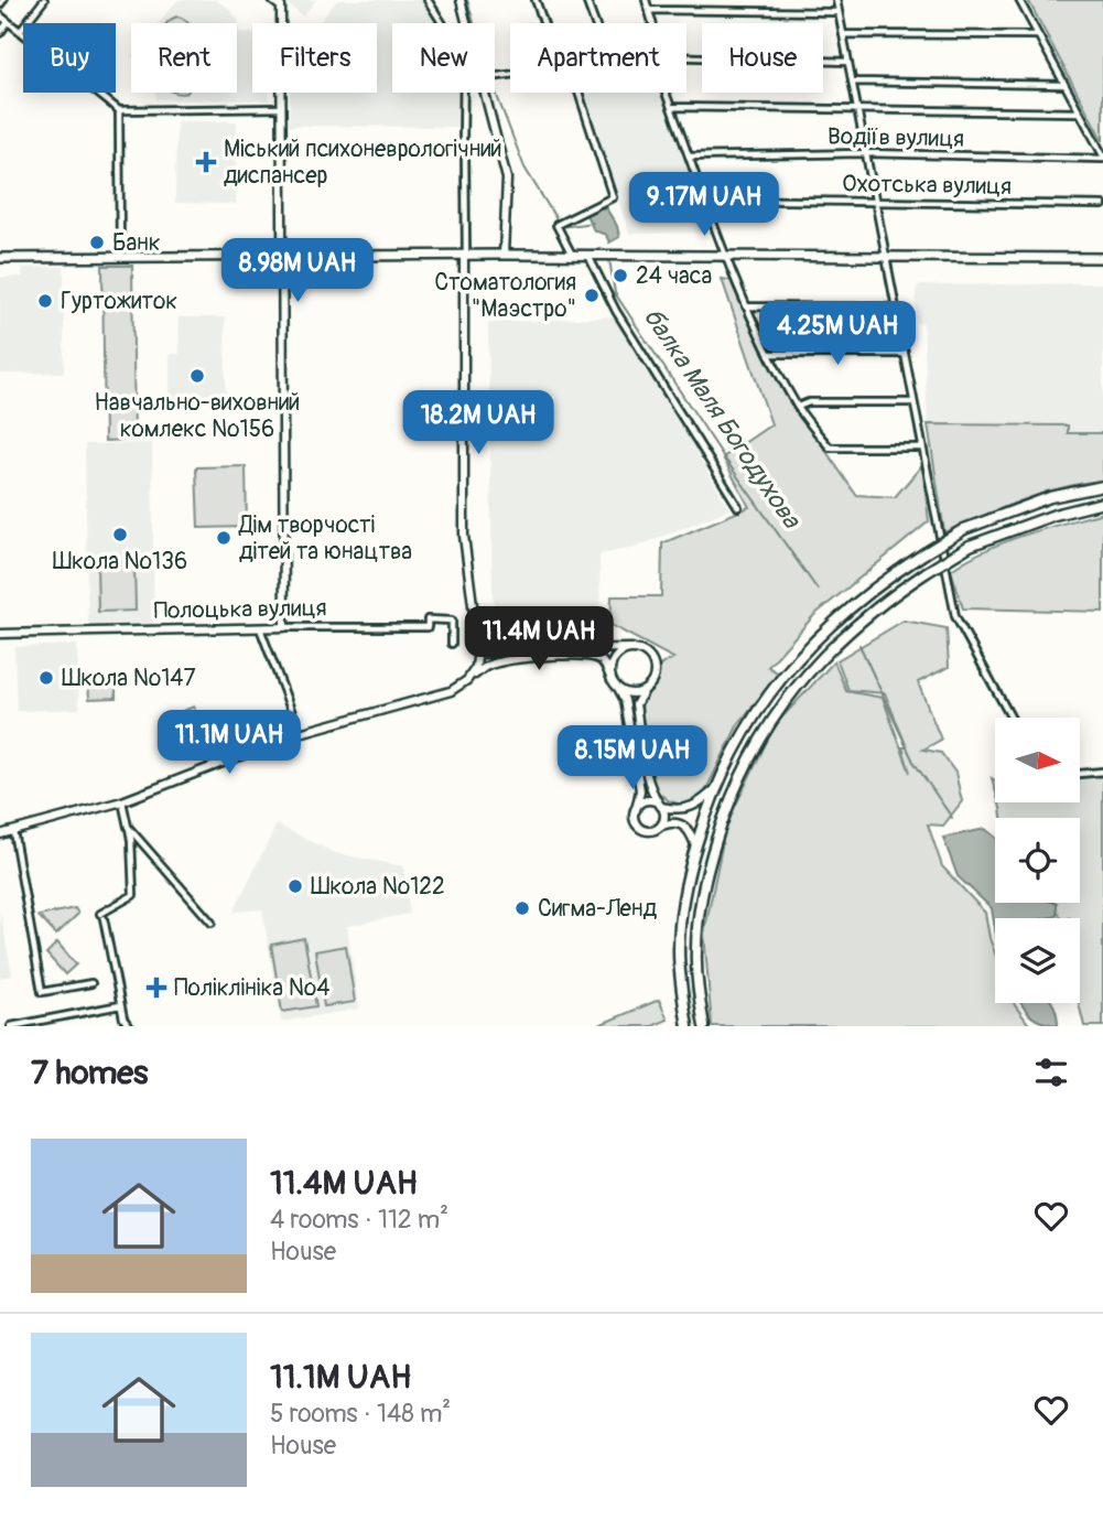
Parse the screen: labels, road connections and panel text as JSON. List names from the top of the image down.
{
  "streets": {
    "street": ["Водіїв вулиця", "Охотська вулиця", "Полоцька вулиця"]
  },
  "water": ["балка Маля Богодухова"],
  "places": {
    "health": ["Міський психоневрологічний диспансер", "Поліклініка №4"],
    "other": [
      "Банк",
      "24 часа",
      "Стоматология \"Маэстро\"",
      "Гуртожиток",
      "Навчально-виховний комлекс №156",
      "Школа №136",
      "Дім творчості дітей та юнацтва",
      "Школа №147",
      "Школа №122",
      "Сигма-Ленд"
    ]
  },
  "north": "right",
  "page": {
    "chip": [
      "Buy",
      "Rent",
      "Filters",
      "New",
      "Apartment",
      "House"
    ],
    "price": [
      "9.17M UAH",
      "8.98M UAH",
      "4.25M UAH",
      "18.2M UAH",
      "11.4M UAH",
      "11.1M UAH",
      "8.15M UAH"
    ],
    "heading": "7 homes",
    "list": [
      {
        "name": "11.4M UAH",
        "note": "4 rooms · 112 m² · House"
      },
      {
        "name": "11.1M UAH",
        "note": "5 rooms · 148 m² · House"
      }
    ]
  }
}
